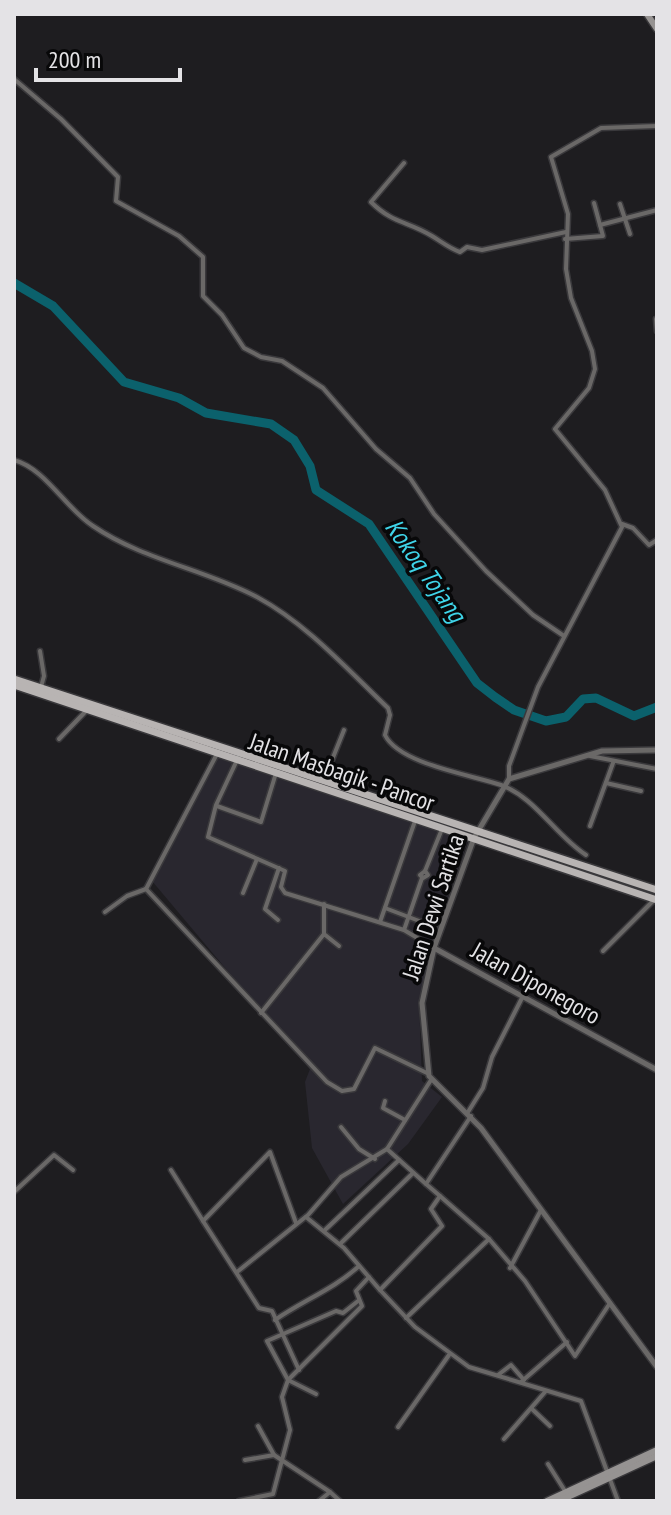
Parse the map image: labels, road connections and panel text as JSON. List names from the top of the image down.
{
  "streets": {
    "main road": ["Jalan Masbagik - Pancor"],
    "street": ["Jalan Dewi Sartika", "Jalan Diponegoro"]
  },
  "crossings": [
    ["Jalan Masbagik - Pancor", "Jalan Dewi Sartika"],
    ["Jalan Dewi Sartika", "Jalan Diponegoro"]
  ],
  "water": ["Kokoq Tojang"],
  "scale_bar": "200 m"
}
